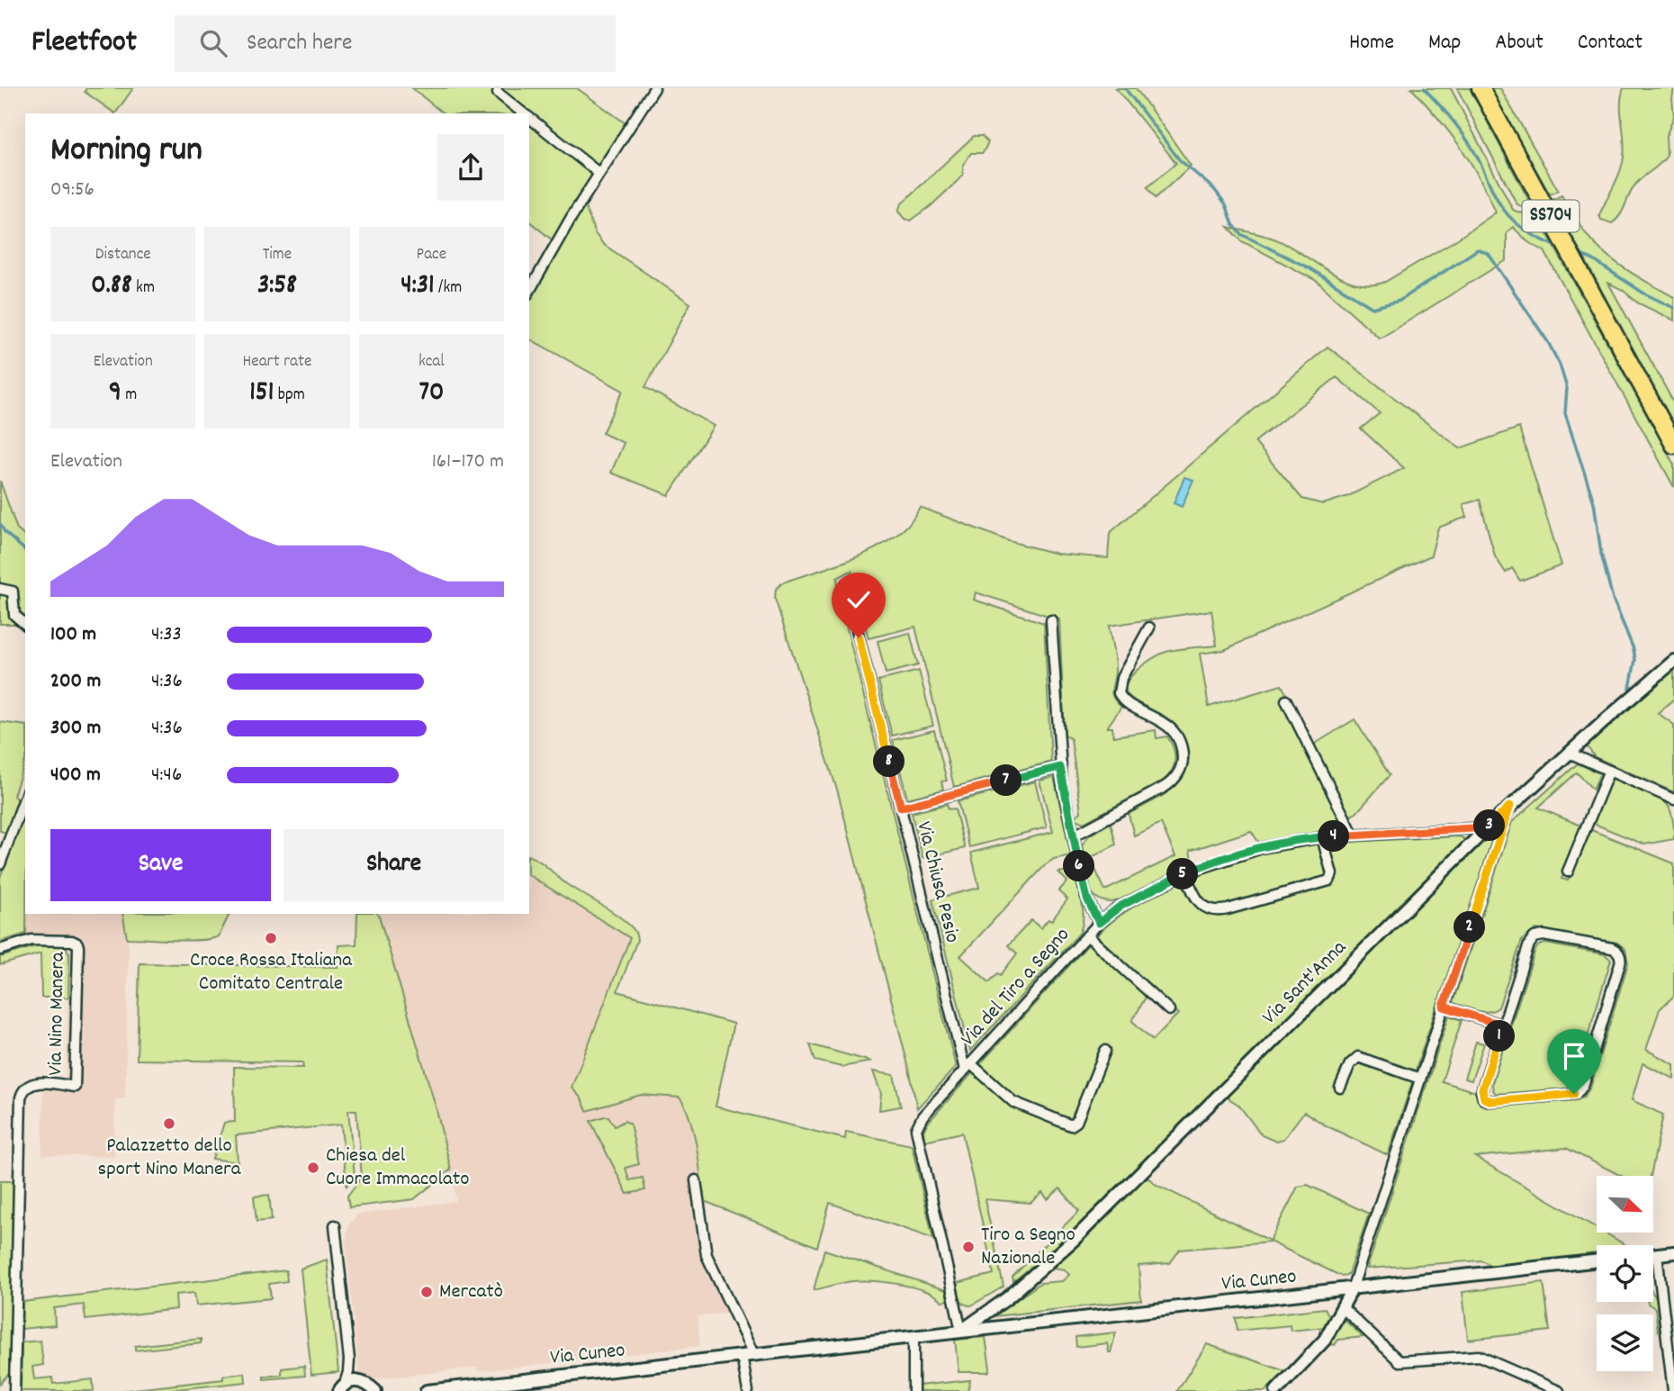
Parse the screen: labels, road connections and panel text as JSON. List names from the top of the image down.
{
  "streets": {
    "highway": ["SS704"],
    "main road": ["Via Sant'Anna", "Via Cuneo"],
    "street": ["Via Chiusa Pesio", "Via del Tiro a Segno", "Via Nino Manera"]
  },
  "crossings": [
    ["Via Chiusa Pesio", "Via del Tiro a Segno"],
    ["Via Sant'Anna", "Via del Tiro a Segno"],
    ["Via Sant'Anna", "Via Cuneo"],
    ["Via del Tiro a Segno", "Via Cuneo"]
  ],
  "places": [
    "Croce Rossa Italiana Comitato Centrale",
    "Palazzetto dello sport Nino Manera",
    "Chiesa del Cuore Immacolato",
    "Tiro a Segno Nazionale",
    "Mercatò"
  ],
  "north": "bottom right",
  "page": {
    "header": "Fleetfoot",
    "search": "Search here",
    "nav": [
      "Home",
      "Map",
      "About",
      "Contact"
    ],
    "heading": ["Morning run", "09:56"],
    "stats": [
      ["Distance", "0.88 km"],
      ["Time", "3:58"],
      ["Pace", "4:31 /km"],
      ["Elevation", "9 m"],
      ["Heart rate", "151 bpm"],
      ["kcal", "70"]
    ],
    "chart": ["Elevation", "161–170 m"],
    "list": [
      {
        "name": "100 m",
        "note": "4:33"
      },
      {
        "name": "200 m",
        "note": "4:36"
      },
      {
        "name": "300 m",
        "note": "4:36"
      },
      {
        "name": "400 m",
        "note": "4:46"
      }
    ],
    "pins": [
      "8",
      "7",
      "3",
      "4",
      "6",
      "5",
      "2",
      "1"
    ],
    "buttons": ["Save", "Share"]
  }
}
